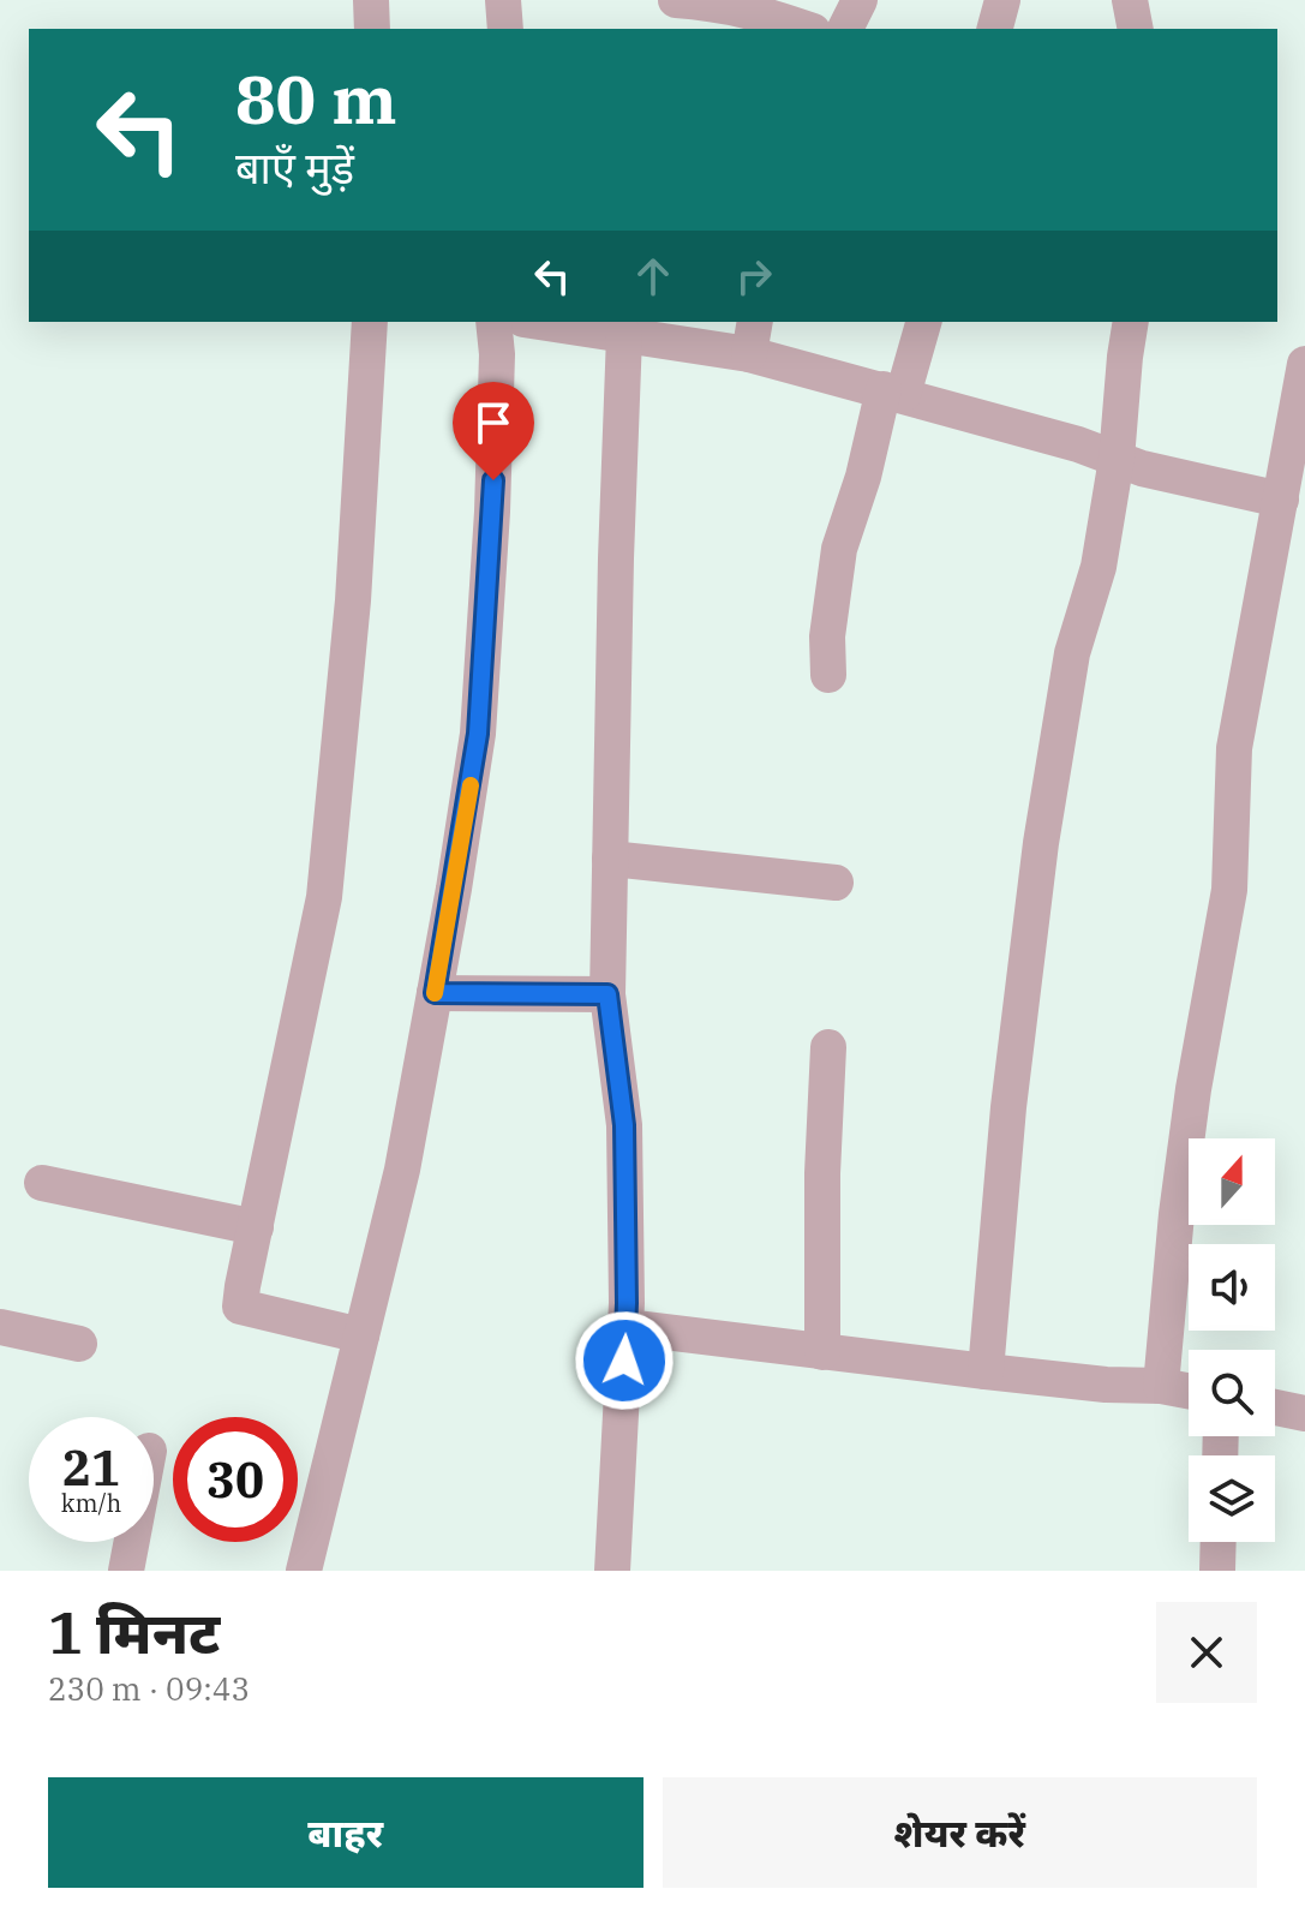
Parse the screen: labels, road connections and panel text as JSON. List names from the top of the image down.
{
  "north": "top",
  "page": {
    "turn": ["80 m", "बाएँ मुड़ें"],
    "speed": "21 km/h",
    "limit": "30",
    "heading": ["1 मिनट", "230 m · 09:43"],
    "buttons": ["बाहर", "शेयर करें"]
  }
}
